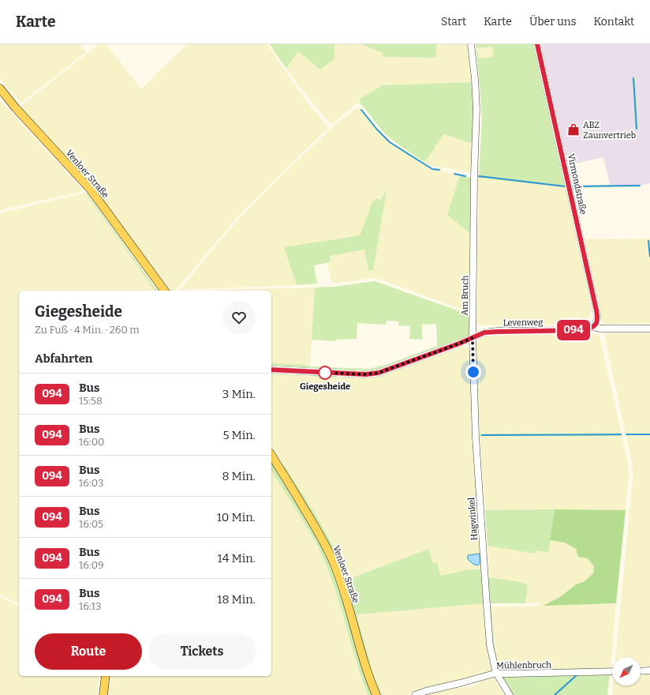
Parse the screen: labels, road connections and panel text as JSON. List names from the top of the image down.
{
  "streets": {
    "main road": ["Venloer Straße"],
    "street": [
      "Virmondstraße",
      "Am Bruch",
      "Levenweg",
      "Hagwinkel",
      "Mühlenbruch"
    ]
  },
  "crossings": [
    ["Virmondstraße", "Levenweg"],
    ["Am Bruch", "Levenweg"],
    ["Am Bruch", "Hagwinkel"],
    ["Levenweg", "Hagwinkel"],
    ["Hagwinkel", "Mühlenbruch"]
  ],
  "places": {
    "shop": ["ABZ Zaunvertrieb"],
    "other": ["Giegesheide"]
  },
  "lines": ["bus line 094"],
  "north": "bottom left",
  "page": {
    "header": "Karte",
    "nav": [
      "Start",
      "Karte",
      "Über uns",
      "Kontakt"
    ],
    "on_map": "094",
    "heading": [
      ["Giegesheide", "Zu Fuß · 4 Min. · 260 m"],
      "Abfahrten"
    ],
    "list": [
      {
        "mark": "094",
        "name": "Bus",
        "note": "15:58",
        "value": "3 Min."
      },
      {
        "mark": "094",
        "name": "Bus",
        "note": "16:00",
        "value": "5 Min."
      },
      {
        "mark": "094",
        "name": "Bus",
        "note": "16:03",
        "value": "8 Min."
      },
      {
        "mark": "094",
        "name": "Bus",
        "note": "16:05",
        "value": "10 Min."
      },
      {
        "mark": "094",
        "name": "Bus",
        "note": "16:09",
        "value": "14 Min."
      },
      {
        "mark": "094",
        "name": "Bus",
        "note": "16:13",
        "value": "18 Min."
      }
    ],
    "buttons": ["Route", "Tickets"]
  }
}
